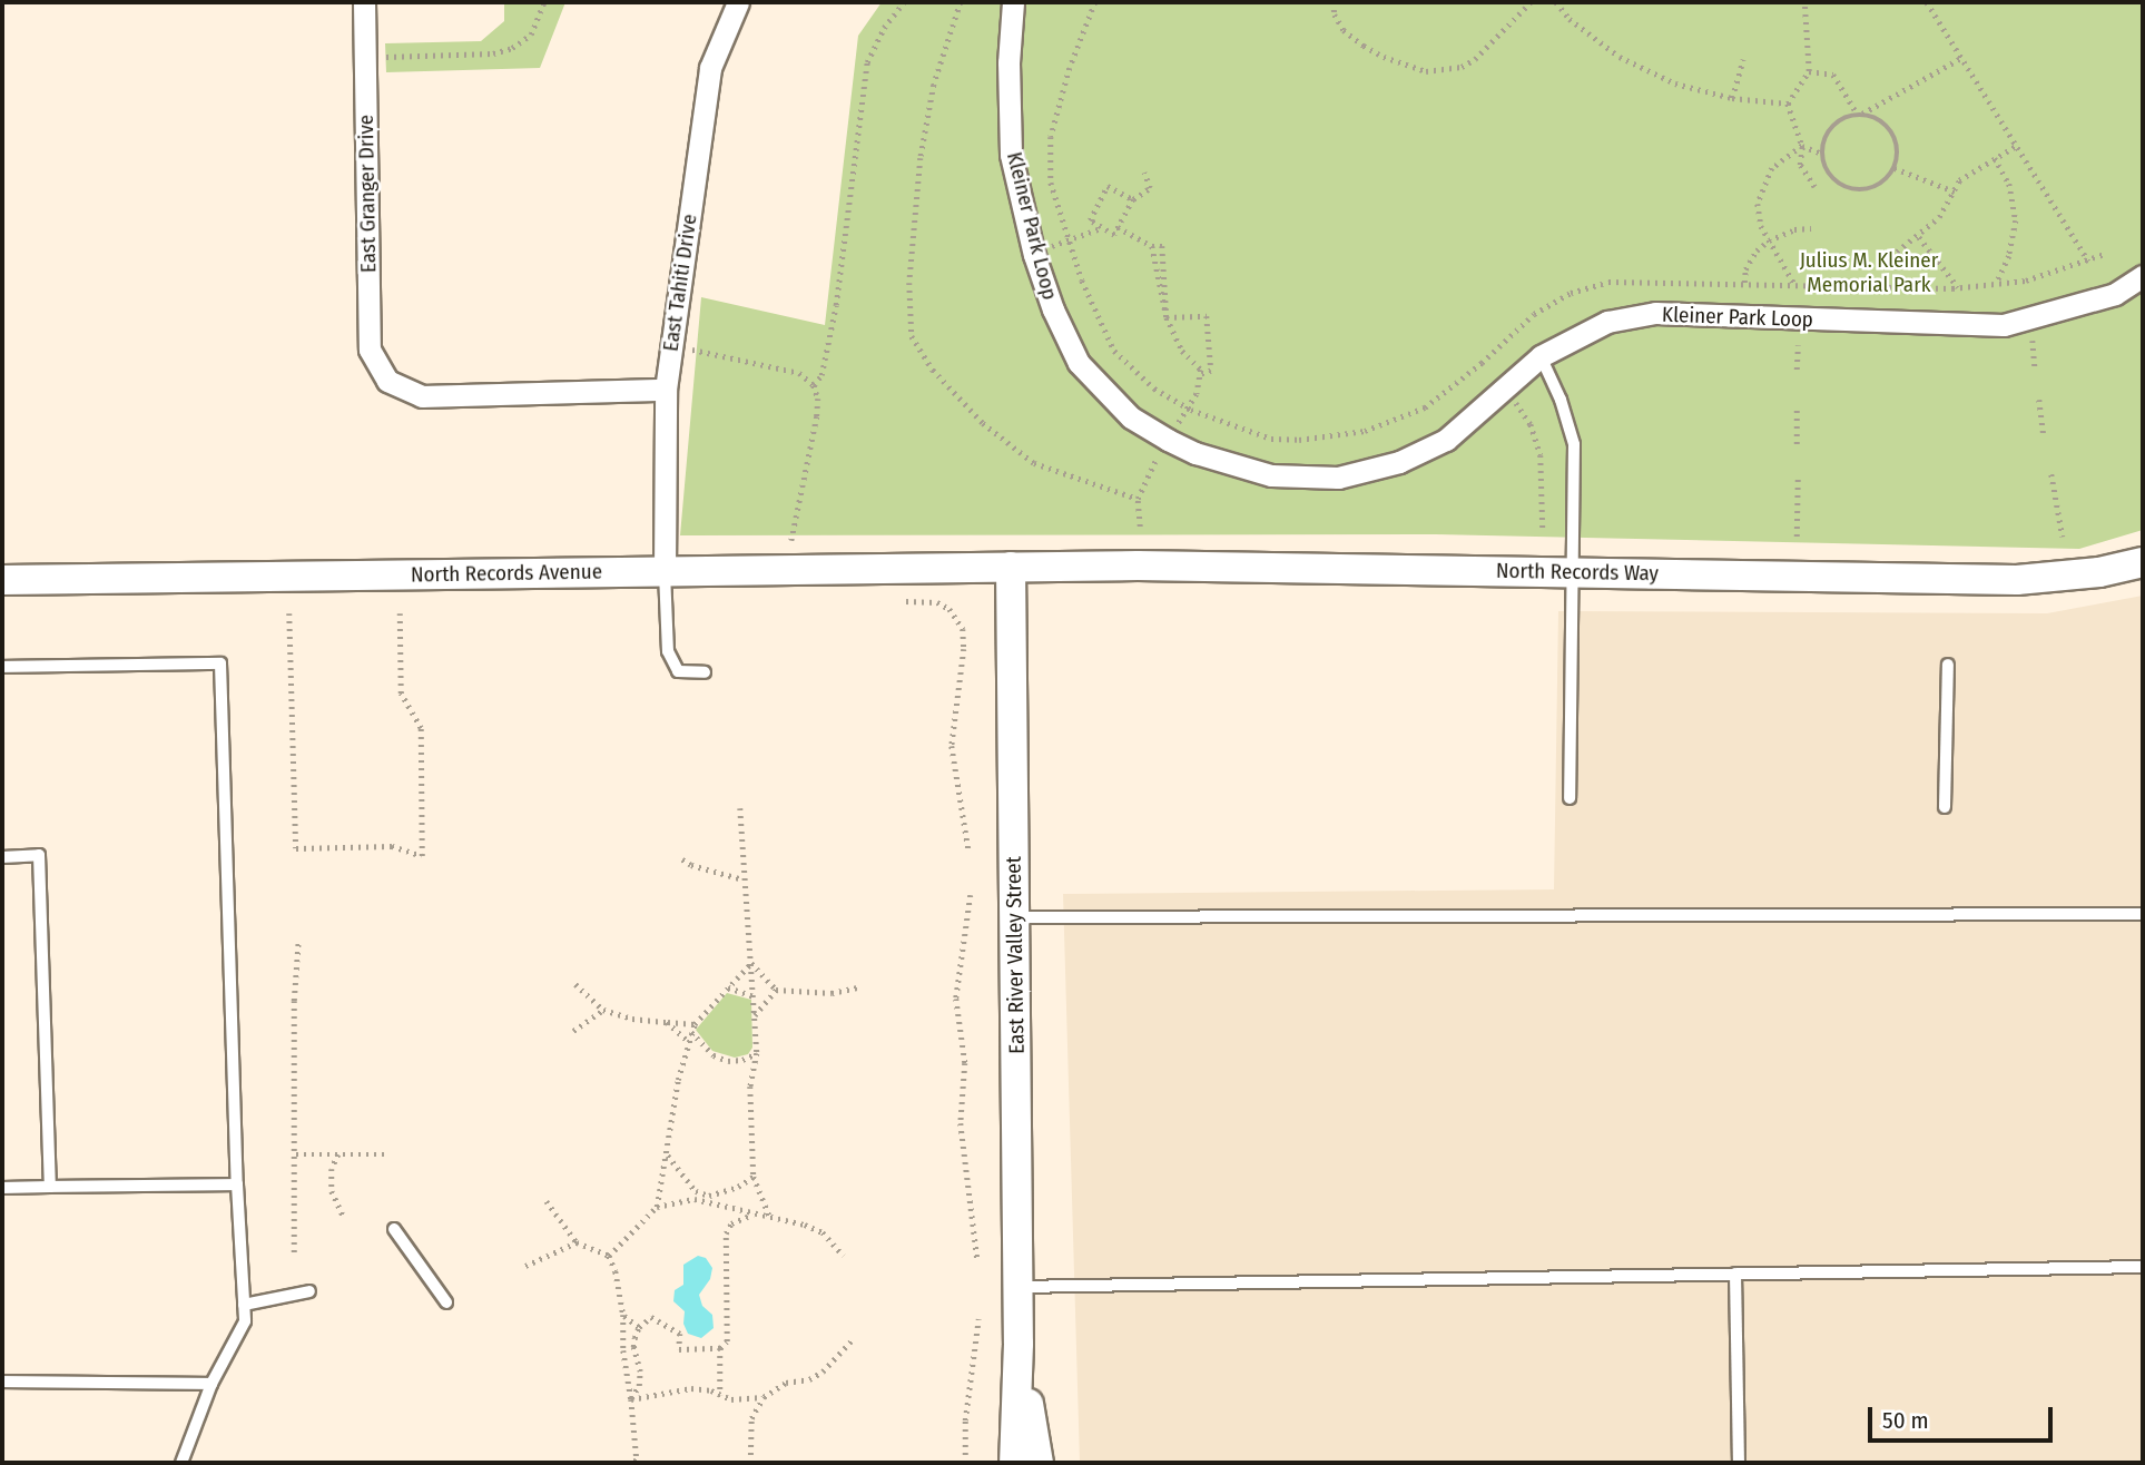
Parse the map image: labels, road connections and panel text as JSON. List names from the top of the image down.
{
  "streets": {
    "street": [
      "East Granger Drive",
      "Kleiner Park Loop",
      "East Tahiti Drive",
      "North Records Way",
      "North Records Avenue",
      "East River Valley Street"
    ]
  },
  "crossings": [
    ["East Granger Drive", "East Tahiti Drive"],
    ["East Tahiti Drive", "North Records Avenue"],
    ["North Records Way", "North Records Avenue"],
    ["North Records Way", "East River Valley Street"],
    ["North Records Avenue", "East River Valley Street"]
  ],
  "parks": ["Julius M. Kleiner Memorial Park"],
  "scale_bar": "50 m"
}
